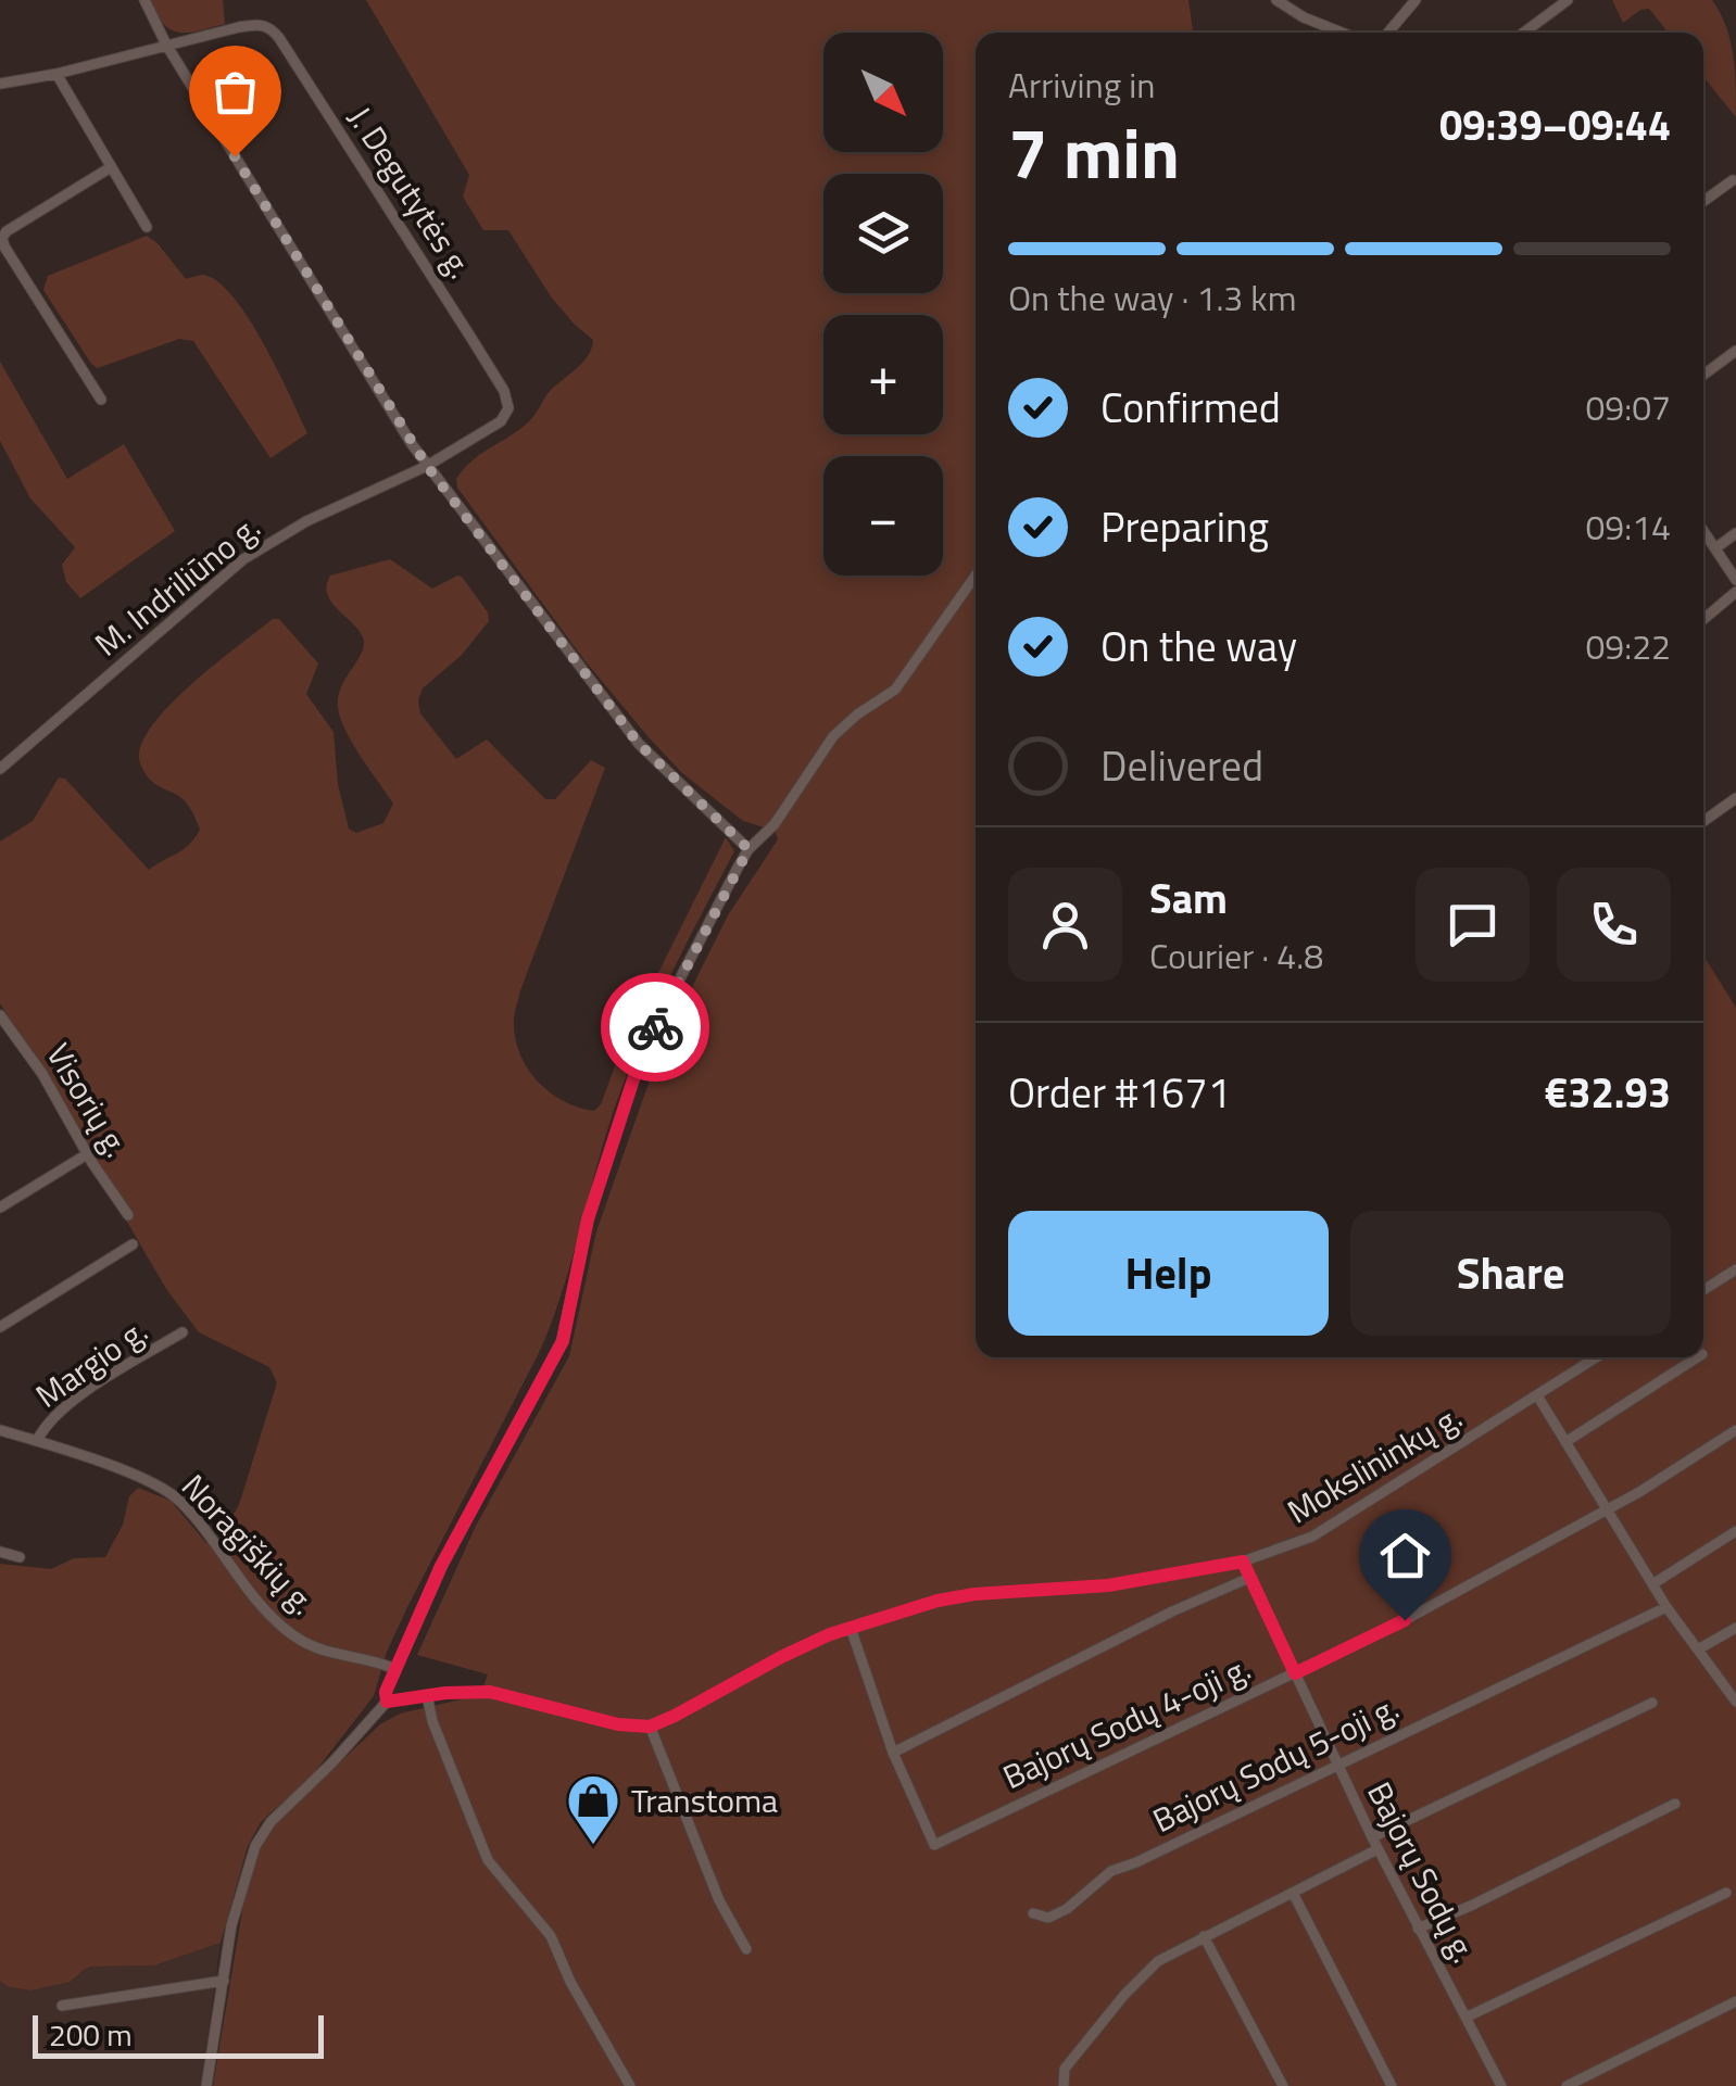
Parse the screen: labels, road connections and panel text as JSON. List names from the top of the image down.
{
  "streets": {
    "street": [
      "J. Degutytės g.",
      "M. Indriliūno g.",
      "Visorių g.",
      "Margio g.",
      "Mokslininkų g.",
      "Noragiškių g.",
      "Bajorų Sodų 4-oji g.",
      "Bajorų Sodų 5-oji g.",
      "Bajorų Sodų g."
    ]
  },
  "crossings": [
    ["J. Degutytės g.", "M. Indriliūno g."],
    ["Margio g.", "Noragiškių g."],
    ["Mokslininkų g.", "Bajorų Sodų 4-oji g."],
    ["Mokslininkų g.", "Bajorų Sodų g."],
    ["Bajorų Sodų 4-oji g.", "Bajorų Sodų g."],
    ["Bajorų Sodų 5-oji g.", "Bajorų Sodų g."]
  ],
  "places": {
    "shop": ["Transtoma"]
  },
  "scale_bar": "200 m",
  "north": "bottom right",
  "page": {
    "map_buttons": ["+", "−"],
    "heading": ["7 min", "Arriving in", "09:39–09:44"],
    "panel": [
      "Sam",
      "Courier · 4.8",
      "Order #1671",
      "€32.93"
    ],
    "bar": "On the way · 1.3 km",
    "list": [
      ["Confirmed", "09:07"],
      ["Preparing", "09:14"],
      ["On the way", "09:22"],
      "Delivered"
    ],
    "buttons": ["Help", "Share"],
    "scale": "200 m"
  }
}
